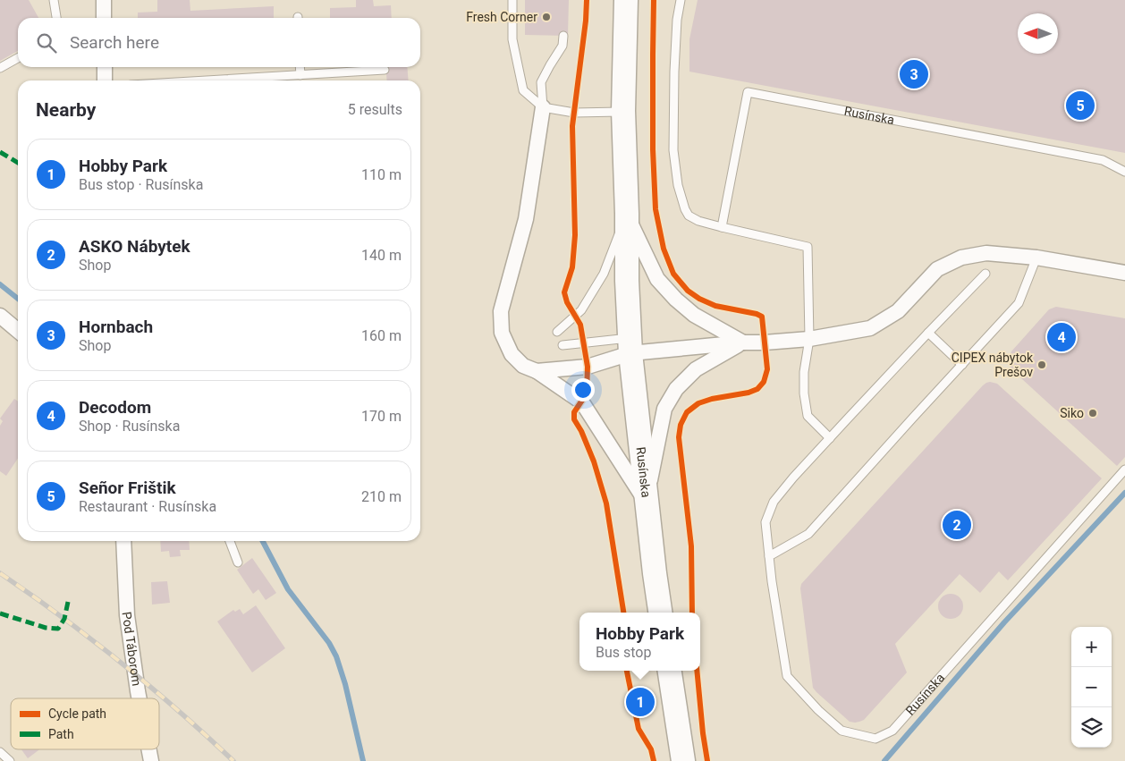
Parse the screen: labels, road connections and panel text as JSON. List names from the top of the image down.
{
  "streets": {
    "main road": ["Rusínska"],
    "street": ["Pod Táborom"]
  },
  "places": ["Fresh Corner", "CIPEX nábytok Prešov", "Siko"],
  "legend": ["Cycle path", "Path"],
  "north": "left",
  "page": {
    "search": "Search here",
    "pins": [
      "3",
      "5",
      "4",
      "2",
      "1"
    ],
    "heading": ["Nearby", "5 results"],
    "list": [
      {
        "mark": "1",
        "name": "Hobby Park",
        "note": "Bus stop · Rusínska",
        "value": "110 m"
      },
      {
        "mark": "2",
        "name": "ASKO Nábytek",
        "note": "Shop",
        "value": "140 m"
      },
      {
        "mark": "3",
        "name": "Hornbach",
        "note": "Shop",
        "value": "160 m"
      },
      {
        "mark": "4",
        "name": "Decodom",
        "note": "Shop · Rusínska",
        "value": "170 m"
      },
      {
        "mark": "5",
        "name": "Señor Frištik",
        "note": "Restaurant · Rusínska",
        "value": "210 m"
      }
    ],
    "popup": ["Hobby Park", "Bus stop"],
    "map_buttons": ["+", "−"]
  }
}
